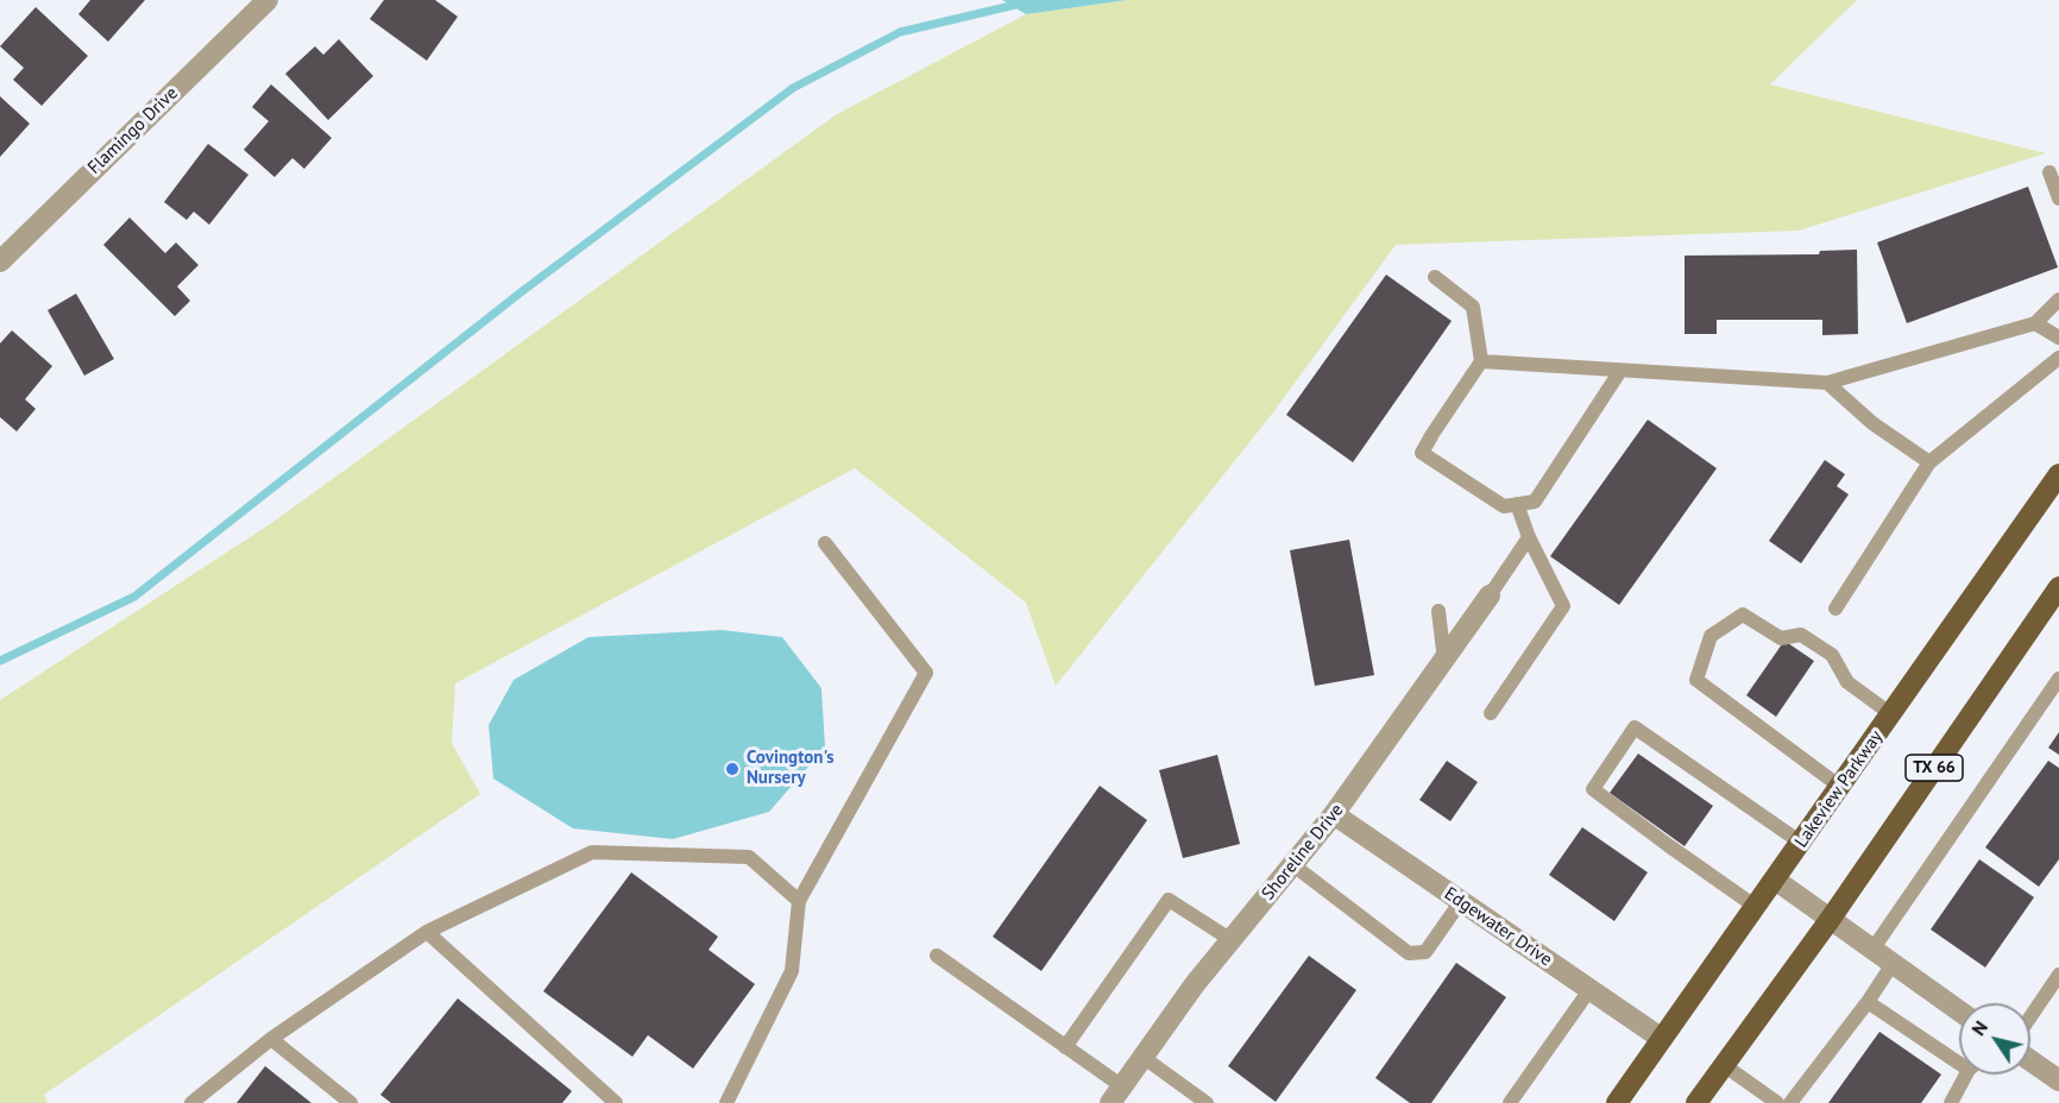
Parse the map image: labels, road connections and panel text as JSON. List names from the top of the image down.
{
  "streets": {
    "main road": ["TX 66", "Lakeview Parkway"],
    "street": ["Flamingo Drive", "Shoreline Drive", "Edgewater Drive"]
  },
  "crossings": [
    ["Lakeview Parkway", "Edgewater Drive"],
    ["Shoreline Drive", "Edgewater Drive"]
  ],
  "places": ["Covington's Nursery"],
  "north": "top left"
}
